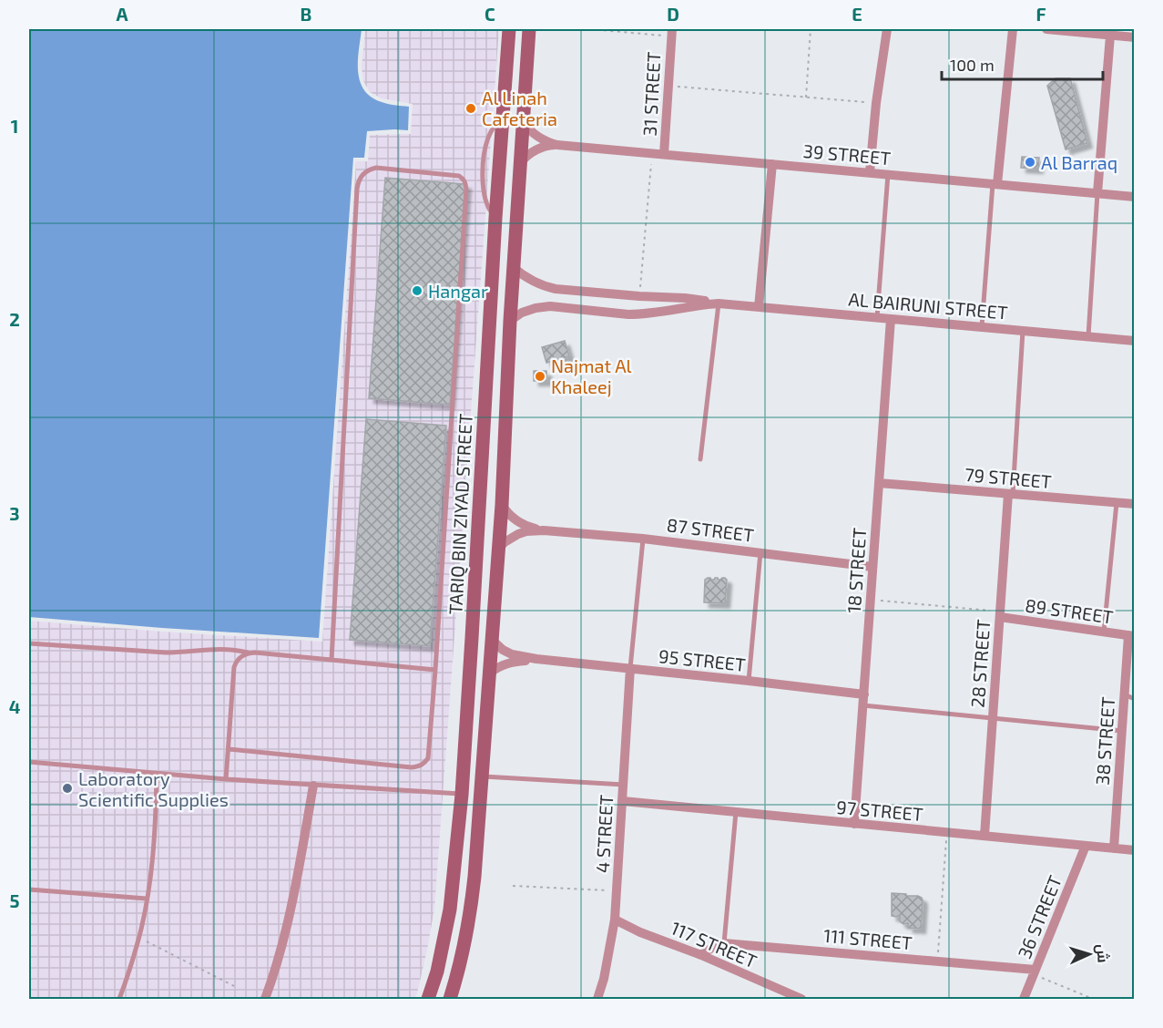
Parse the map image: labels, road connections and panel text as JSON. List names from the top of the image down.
{
  "streets": {
    "main road": ["TARIQ BIN ZIYAD STREET"],
    "street": [
      "31 STREET",
      "39 STREET",
      "AL BAIRUNI STREET",
      "79 STREET",
      "87 STREET",
      "18 STREET",
      "89 STREET",
      "95 STREET",
      "28 STREET",
      "38 STREET",
      "97 STREET",
      "4 STREET",
      "36 STREET",
      "111 STREET",
      "117 STREET"
    ]
  },
  "crossings": [
    ["31 STREET", "39 STREET"],
    ["AL BAIRUNI STREET", "18 STREET"],
    ["79 STREET", "18 STREET"],
    ["79 STREET", "28 STREET"],
    ["87 STREET", "18 STREET"],
    ["18 STREET", "95 STREET"],
    ["18 STREET", "97 STREET"],
    ["89 STREET", "28 STREET"],
    ["89 STREET", "38 STREET"],
    ["95 STREET", "4 STREET"],
    ["28 STREET", "97 STREET"],
    ["38 STREET", "97 STREET"],
    ["97 STREET", "4 STREET"],
    ["97 STREET", "36 STREET"],
    ["4 STREET", "117 STREET"],
    ["36 STREET", "111 STREET"]
  ],
  "places": [
    "Al Linah Cafeteria",
    "Al Barraq",
    "Hangar",
    "Najmat Al Khaleej",
    "Laboratory Scientific Supplies"
  ],
  "scale_bar": "100 m",
  "north": "right",
  "grid": {
    "columns": [
      "A",
      "B",
      "C",
      "D",
      "E",
      "F"
    ],
    "rows": [
      "1",
      "2",
      "3",
      "4",
      "5"
    ]
  }
}
